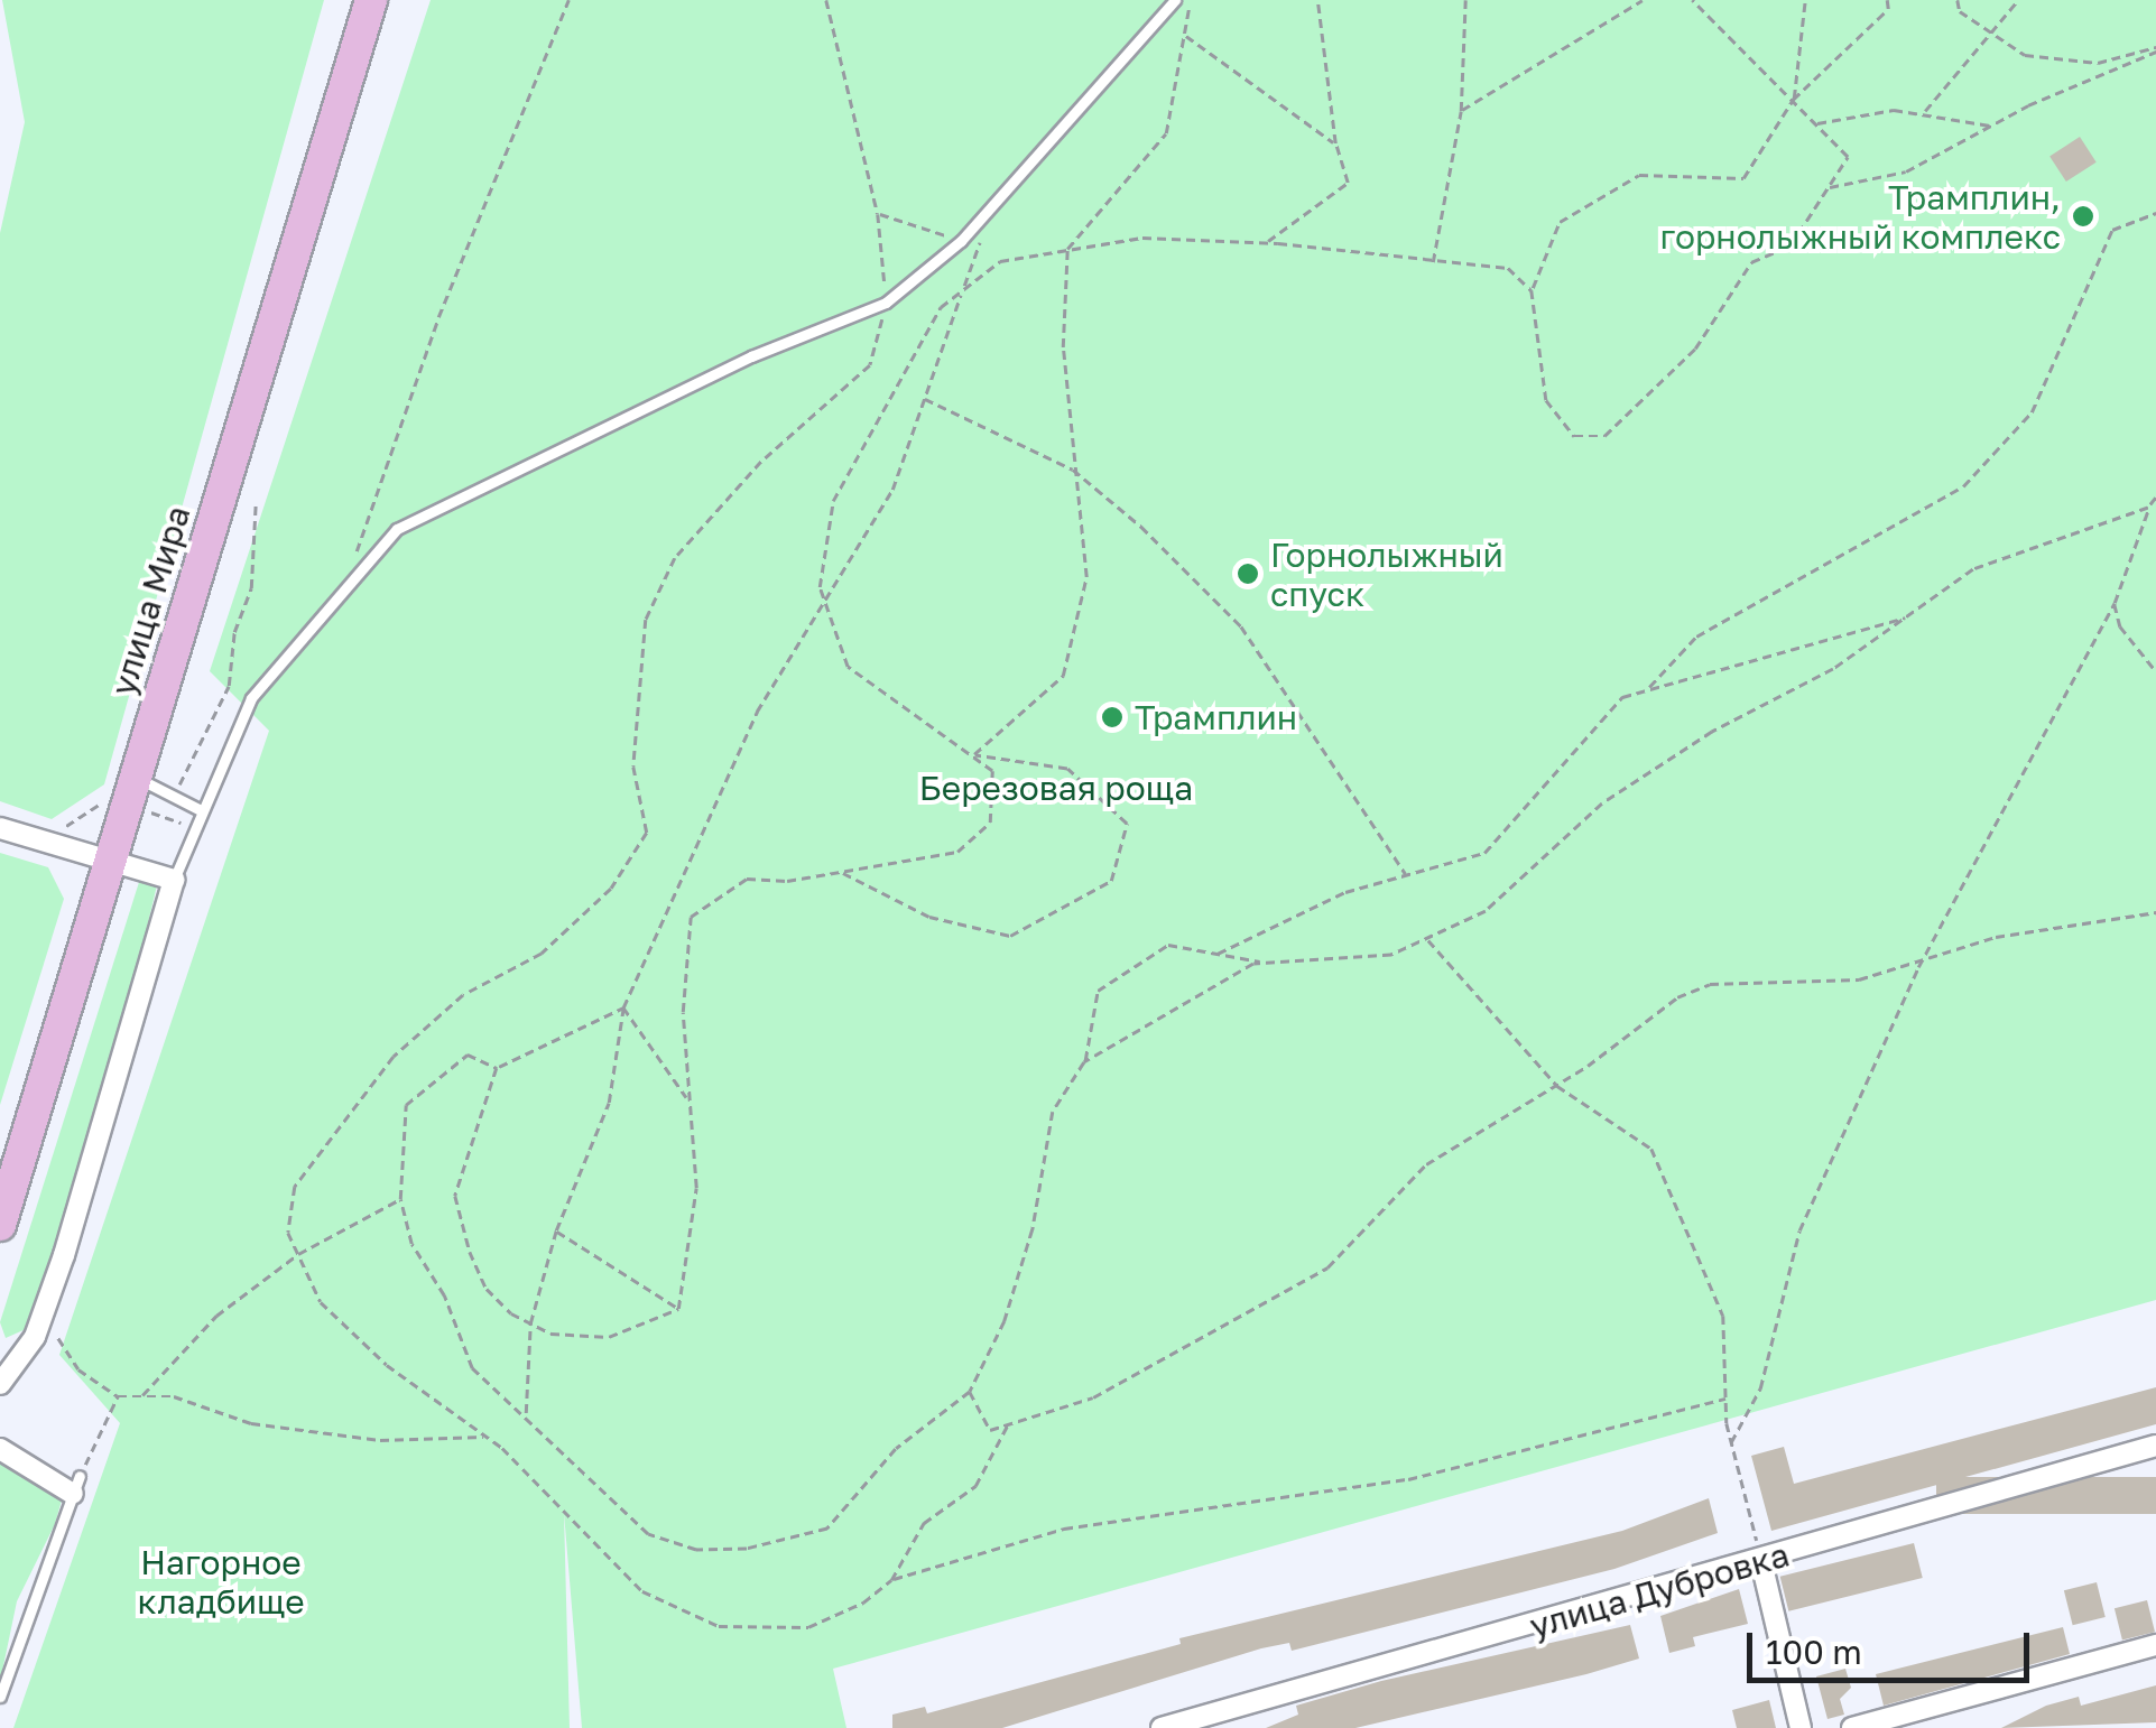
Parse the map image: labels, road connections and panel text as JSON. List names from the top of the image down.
{
  "streets": {
    "main road": ["улица Мира"],
    "street": ["улица Дубровка"]
  },
  "parks": ["Березовая роща", "Нагорное кладбище"],
  "places": ["Трамплин, горнолыжный комплекс", "Горнолыжный спуск", "Трамплин"],
  "scale_bar": "100 m"
}
